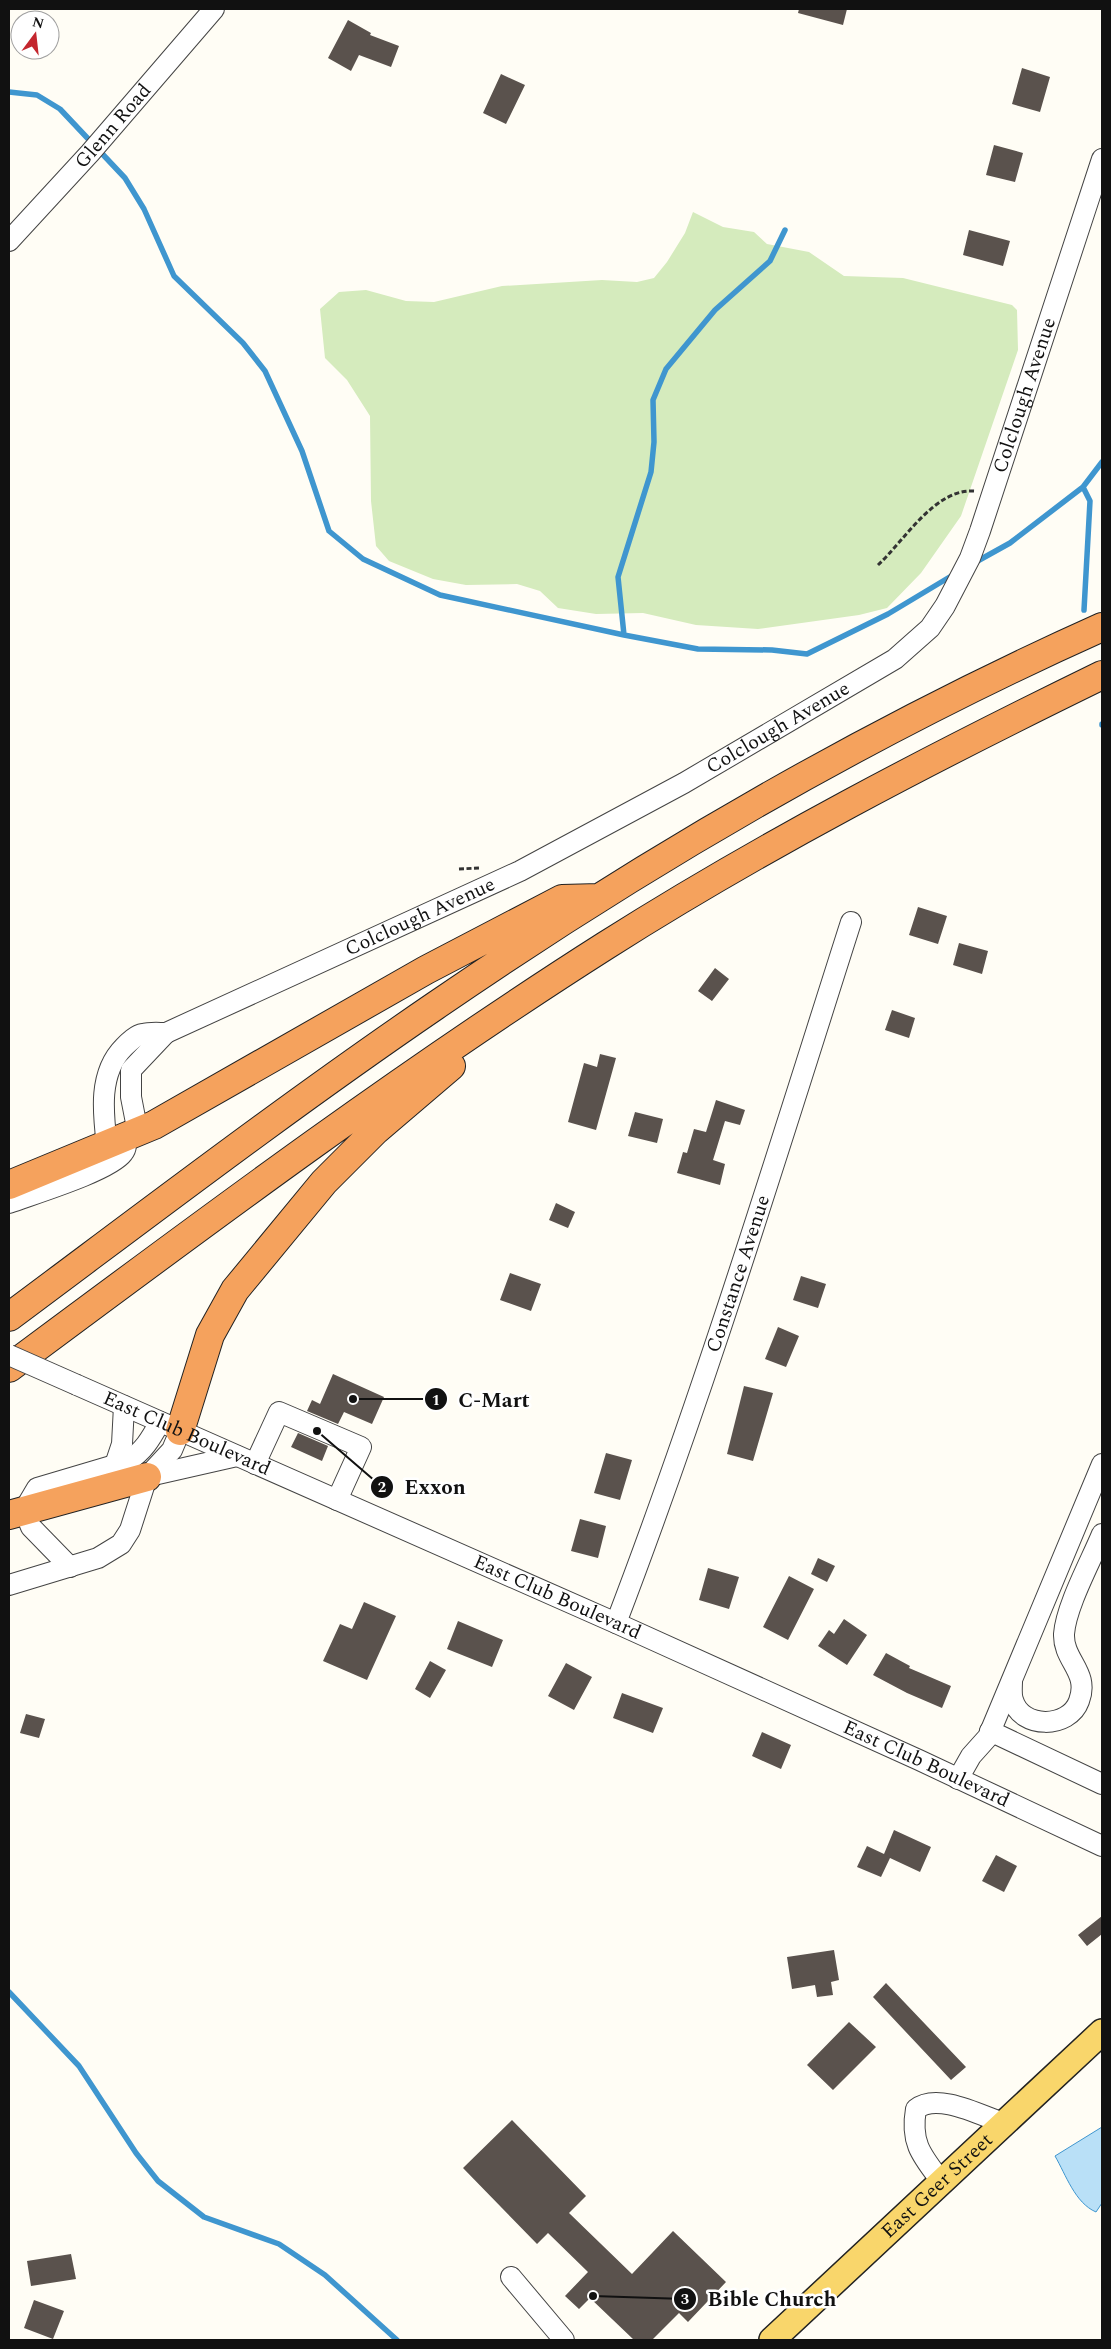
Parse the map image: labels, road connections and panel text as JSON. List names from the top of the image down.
{
  "streets": {
    "main road": ["East Geer Street"],
    "street": [
      "Glenn Road",
      "Colclough Avenue",
      "Constance Avenue",
      "East Club Boulevard"
    ]
  },
  "crossings": [
    ["Constance Avenue", "East Club Boulevard"]
  ],
  "places": ["C-Mart", "Exxon", "Bible Church"],
  "north": "top"
}
